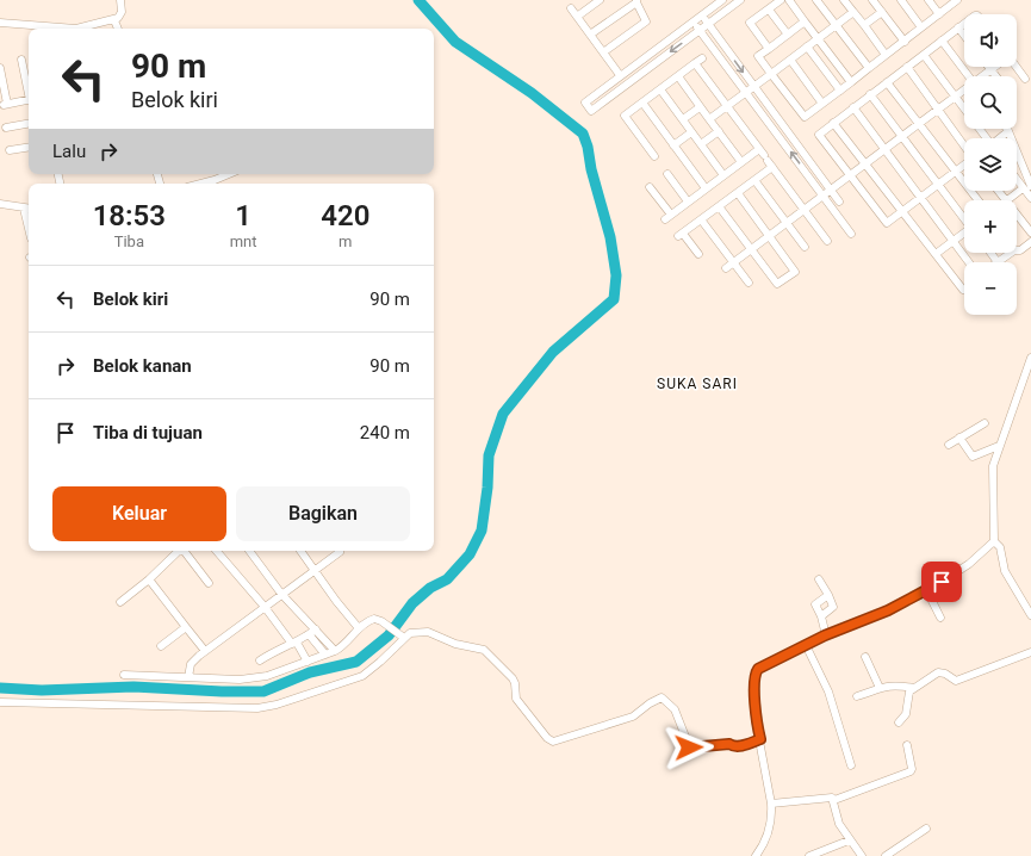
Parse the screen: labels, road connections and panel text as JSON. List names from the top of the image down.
{
  "districts": ["SUKA SARI"],
  "page": {
    "map_buttons": ["+", "−"],
    "turn": ["90 m", "Belok kiri"],
    "then": "Lalu",
    "eta": [
      "18:53",
      "Tiba",
      "1",
      "mnt",
      "420",
      "m"
    ],
    "list": [
      {
        "name": "Belok kiri",
        "value": "90 m"
      },
      {
        "name": "Belok kanan",
        "value": "90 m"
      },
      {
        "name": "Tiba di tujuan",
        "value": "240 m"
      }
    ],
    "buttons": ["Keluar", "Bagikan"]
  }
}
